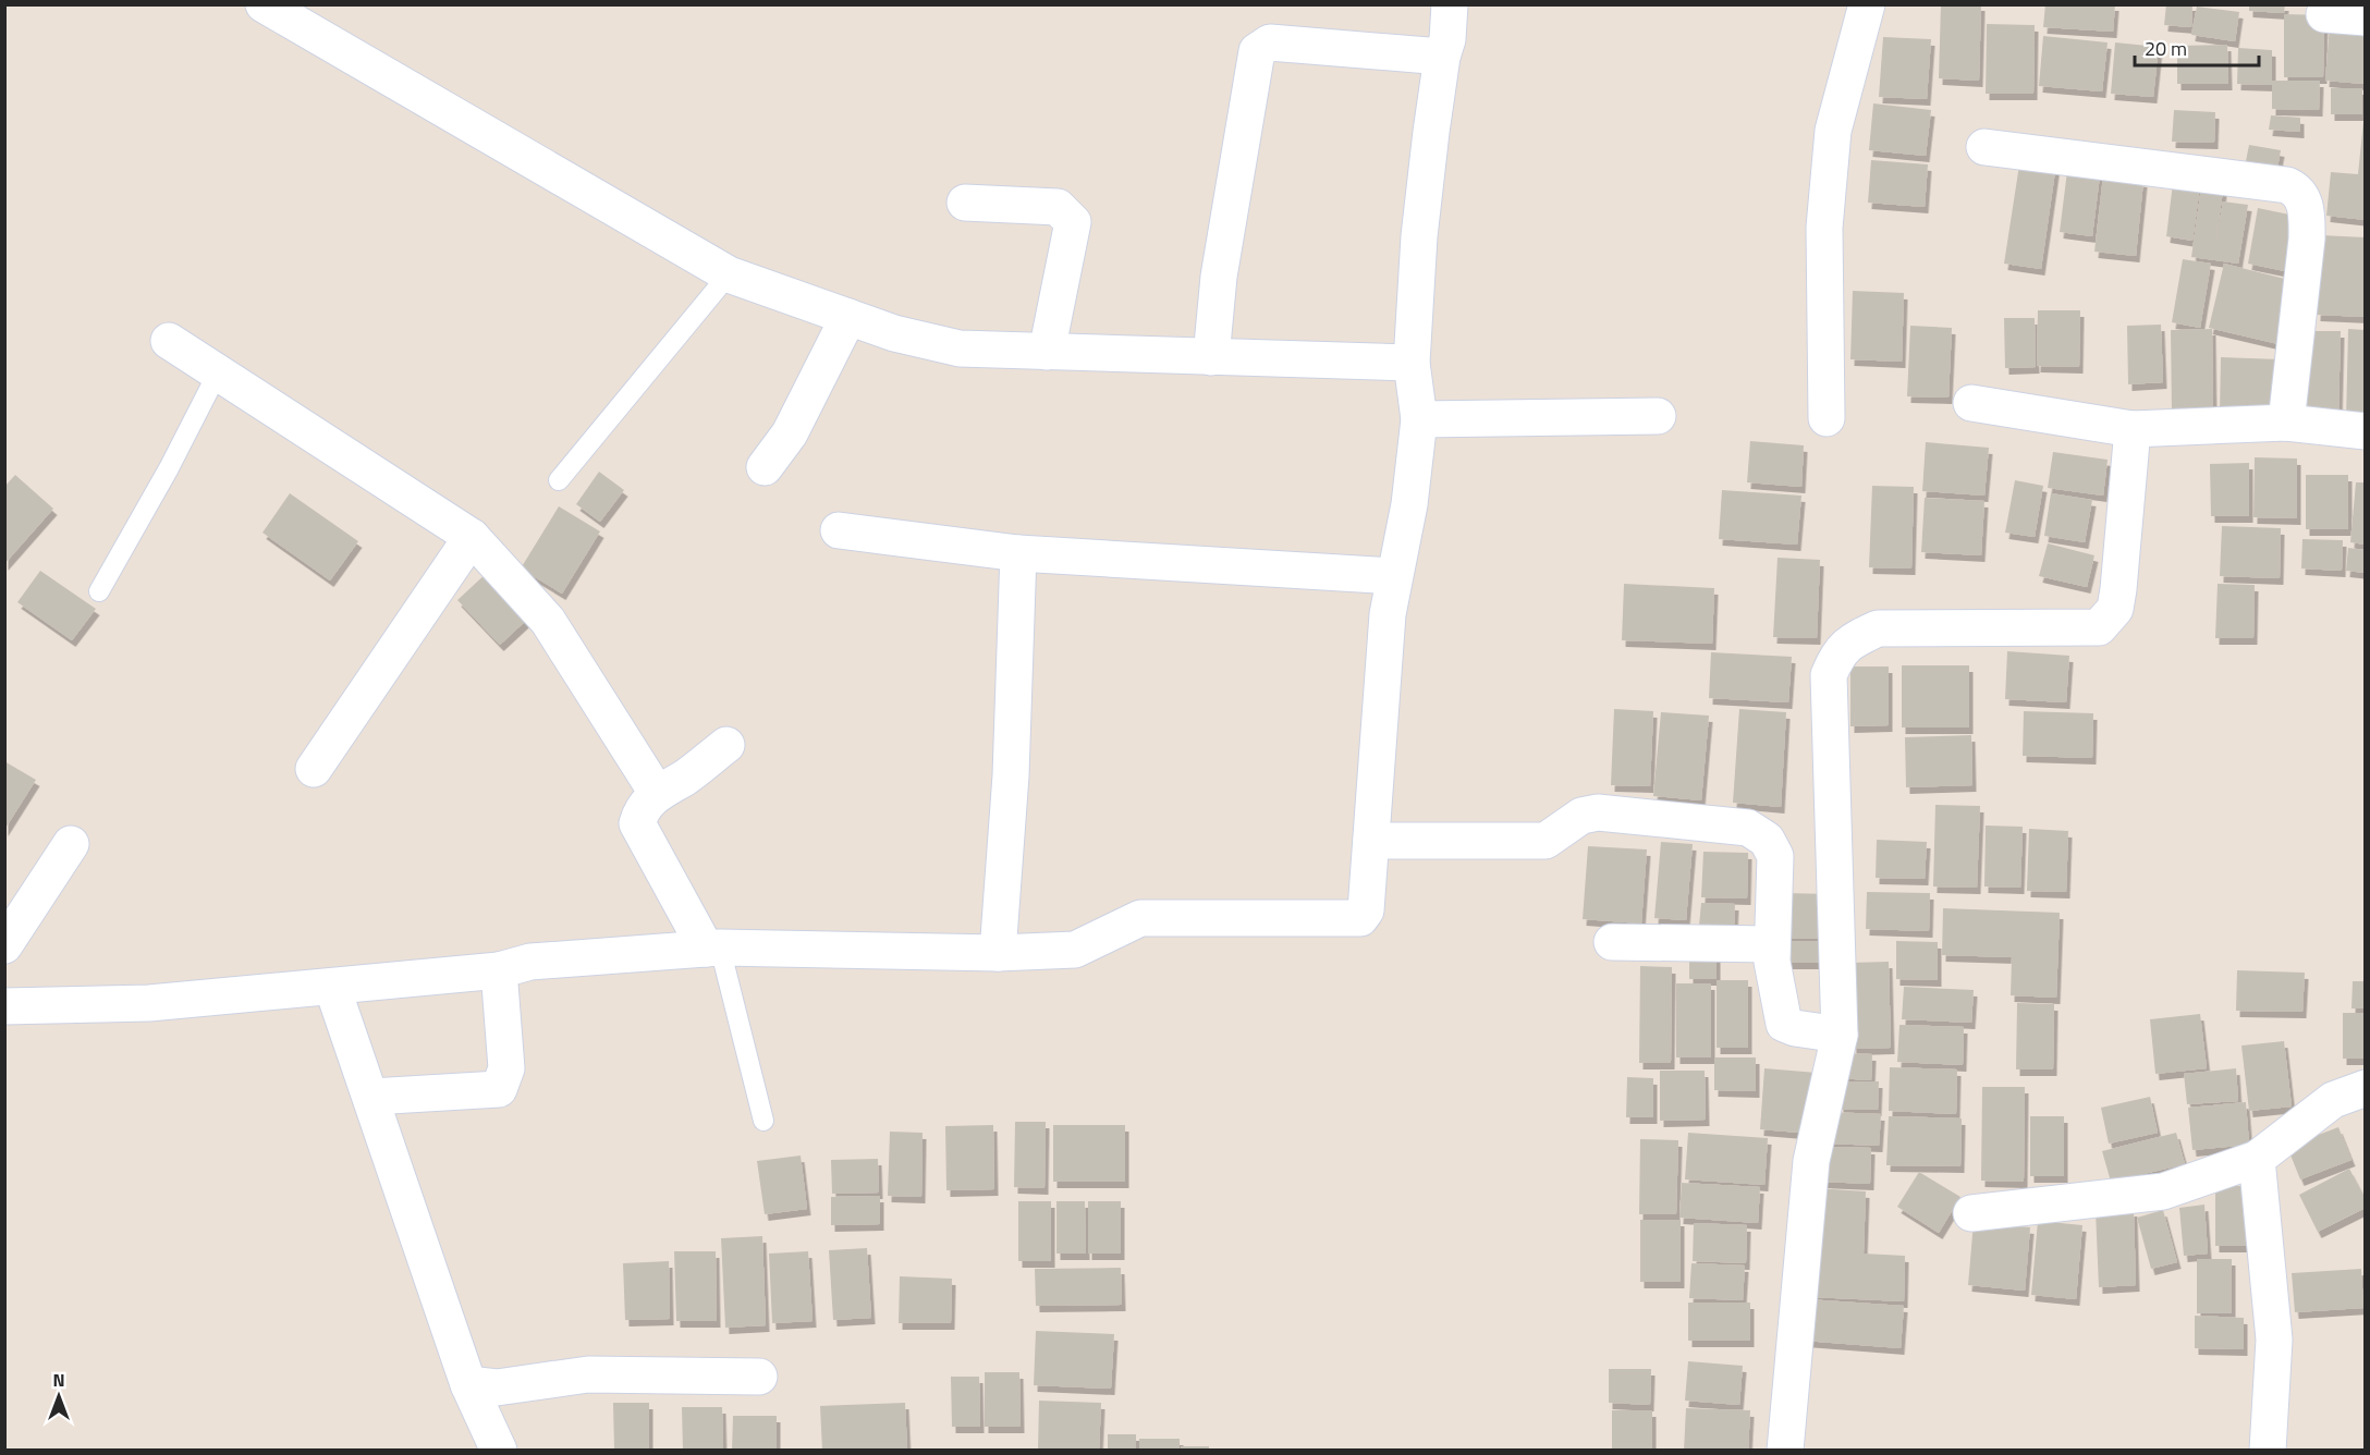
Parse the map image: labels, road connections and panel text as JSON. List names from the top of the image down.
{
  "scale_bar": "20 m",
  "north": "top"
}
